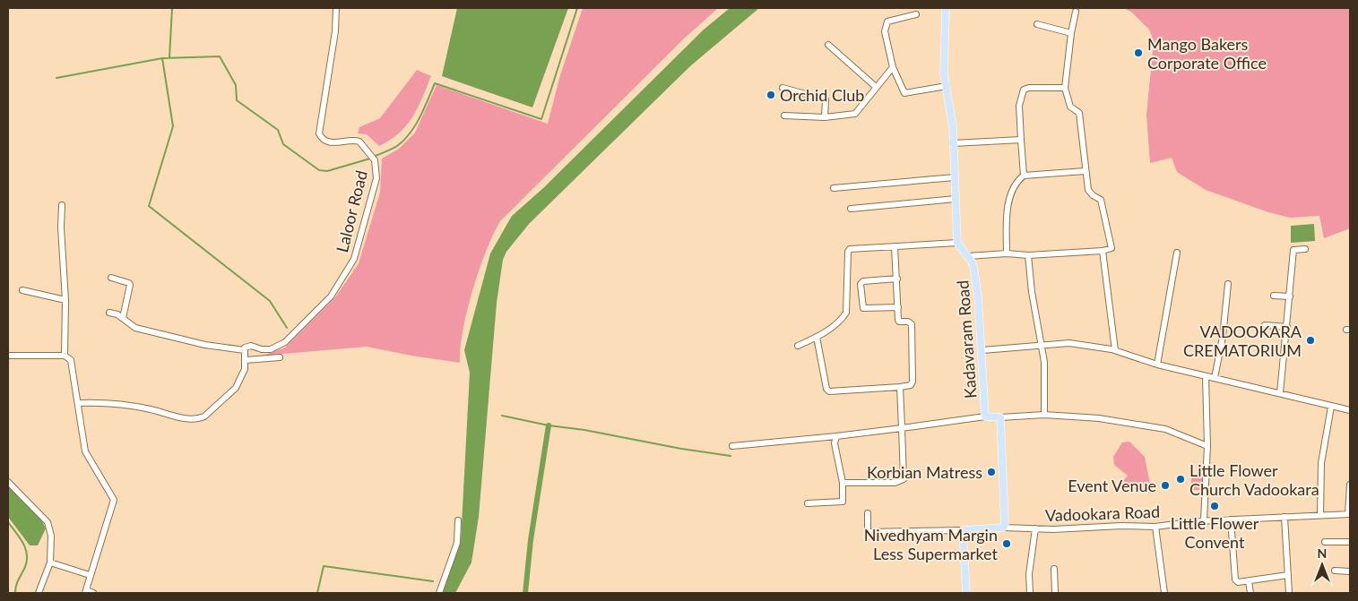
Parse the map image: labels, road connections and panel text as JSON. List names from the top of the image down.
{
  "streets": {
    "main road": ["Kadavaram Road", "Vadookara Road"],
    "street": ["Laloor Road"]
  },
  "places": [
    "Mango Bakers Corporate Office",
    "Orchid Club",
    "VADOOKARA CREMATORIUM",
    "Korbian Matress",
    "Little Flower Church Vadookara",
    "Event Venue",
    "Little Flower Convent",
    "Nivedhyam Margin Less Supermarket"
  ],
  "north": "top"
}
